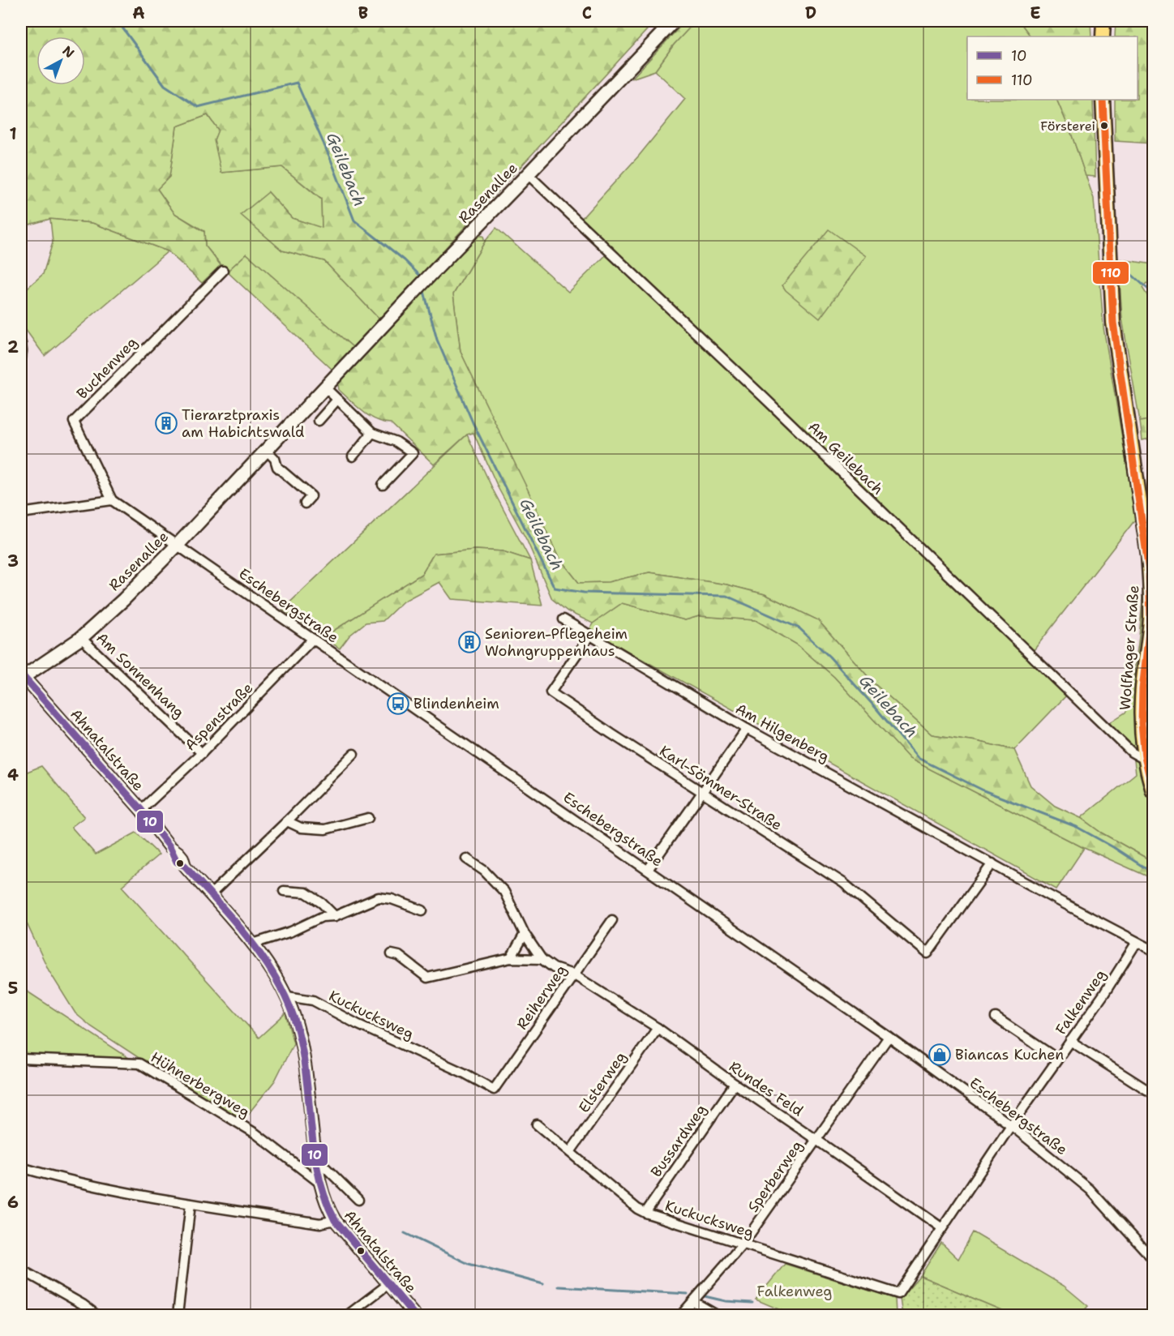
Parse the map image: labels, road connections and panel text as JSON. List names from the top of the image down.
{
  "streets": {
    "main road": ["Rasenallee", "Wolfhager Straße"],
    "street": [
      "Buchenweg",
      "Am Geilebach",
      "Eschebergstraße",
      "Am Sonnenhang",
      "Aspenstraße",
      "Am Hilgenberg",
      "Ahnatalstraße",
      "Karl-Sömmer-Straße",
      "Reiherweg",
      "Falkenweg",
      "Kuckucksweg",
      "Elsterweg",
      "Hühnerbergweg",
      "Rundes Feld",
      "Bussardweg",
      "Sperberweg"
    ]
  },
  "crossings": [
    ["Rasenallee", "Am Geilebach"],
    ["Rasenallee", "Eschebergstraße"],
    ["Rasenallee", "Am Sonnenhang"],
    ["Rasenallee", "Ahnatalstraße"],
    ["Buchenweg", "Eschebergstraße"],
    ["Am Geilebach", "Wolfhager Straße"],
    ["Eschebergstraße", "Aspenstraße"],
    ["Eschebergstraße", "Falkenweg"],
    ["Eschebergstraße", "Sperberweg"],
    ["Am Sonnenhang", "Aspenstraße"],
    ["Aspenstraße", "Ahnatalstraße"],
    ["Am Hilgenberg", "Karl-Sömmer-Straße"],
    ["Am Hilgenberg", "Falkenweg"],
    ["Ahnatalstraße", "Kuckucksweg"],
    ["Ahnatalstraße", "Hühnerbergweg"],
    ["Reiherweg", "Kuckucksweg"],
    ["Reiherweg", "Rundes Feld"],
    ["Falkenweg", "Kuckucksweg"],
    ["Falkenweg", "Rundes Feld"],
    ["Kuckucksweg", "Elsterweg"],
    ["Kuckucksweg", "Bussardweg"],
    ["Kuckucksweg", "Sperberweg"],
    ["Elsterweg", "Rundes Feld"],
    ["Rundes Feld", "Bussardweg"],
    ["Rundes Feld", "Sperberweg"]
  ],
  "water": ["Geilebach"],
  "parks": ["Falkenweg"],
  "places": {
    "other": ["Försterei"],
    "building": ["Tierarztpraxis am Habichtswald", "Senioren-Pflegeheim Wohngruppenhaus"],
    "bus stop": ["Blindenheim"],
    "shop": ["Biancas Kuchen"]
  },
  "lines": ["transit line 110", "transit line 10"],
  "legend": ["10", "110"],
  "north": "top right",
  "grid": {
    "columns": [
      "A",
      "B",
      "C",
      "D",
      "E"
    ],
    "rows": [
      "1",
      "2",
      "3",
      "4",
      "5",
      "6"
    ]
  }
}
